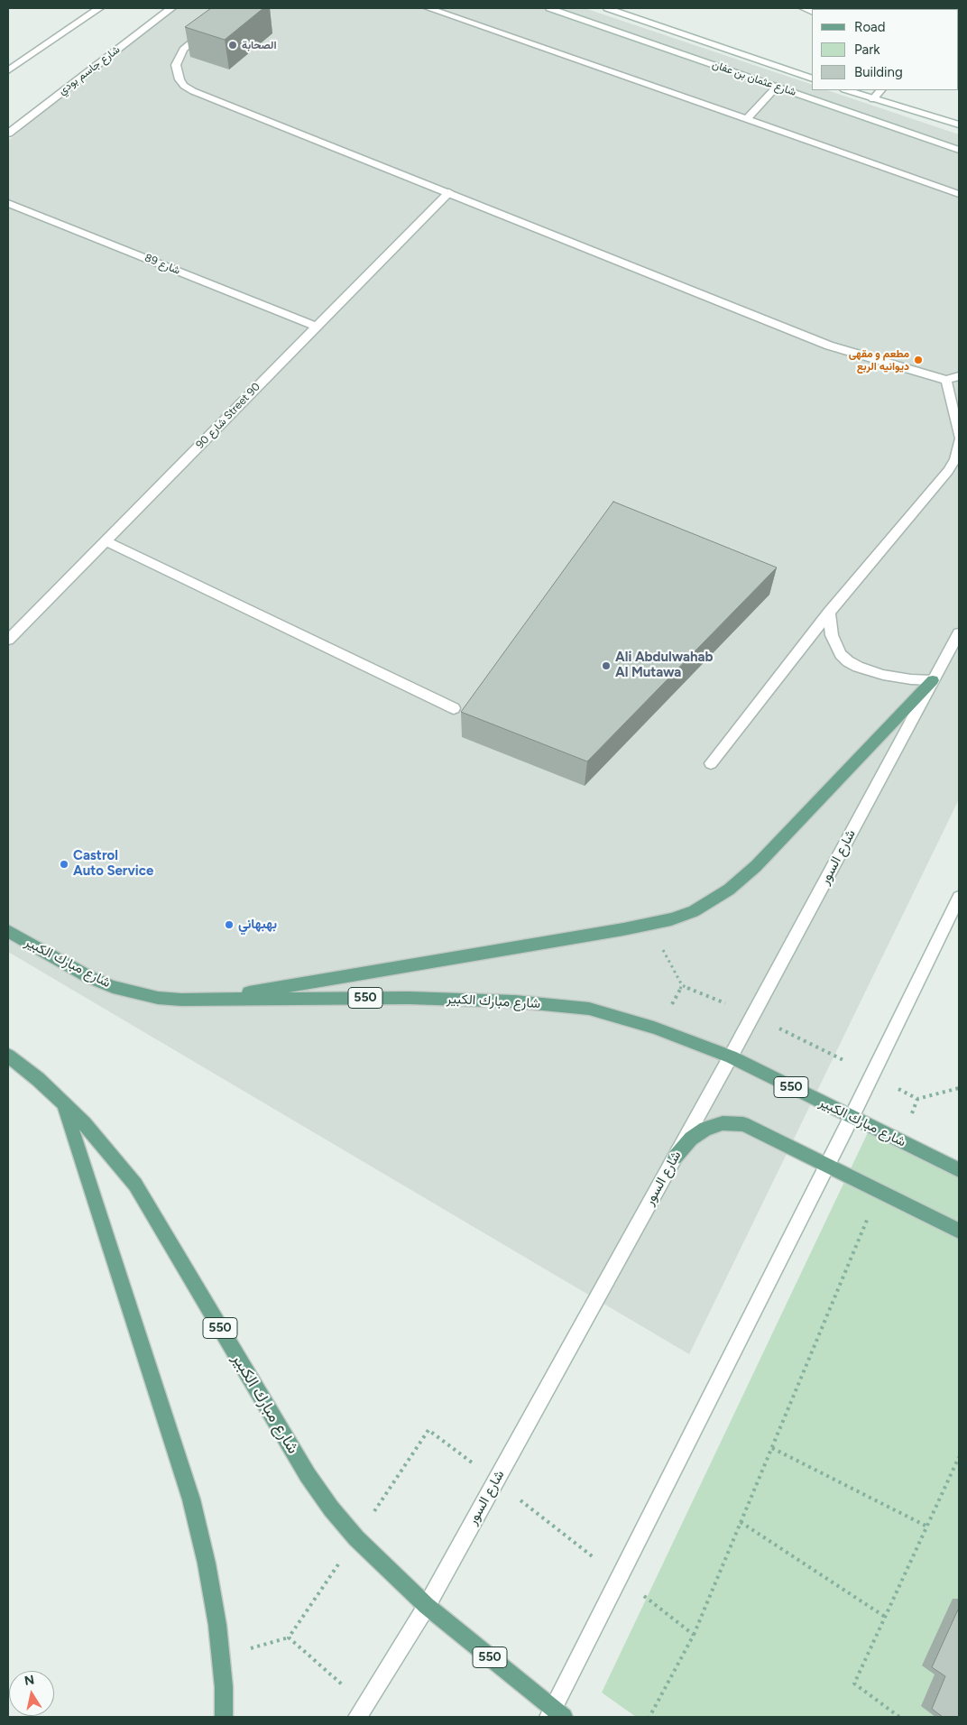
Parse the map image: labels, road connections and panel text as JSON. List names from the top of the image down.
{
  "streets": {
    "main road": ["شارع مبارك الكبير", "550"],
    "street": [
      "شارع جاسم بودي",
      "شارع عثمان بن عفان",
      "شارع 89",
      "شارع 90 Street 90",
      "شارع السور"
    ]
  },
  "crossings": [
    ["شارع 89", "شارع 90 Street 90"],
    ["شارع السور", "شارع مبارك الكبير"]
  ],
  "places": [
    "الصحابة",
    "مطعم و مقهى ديوانيه الربع",
    "Ali Abdulwahab Al Mutawa",
    "Castrol Auto Service",
    "بهبهاني"
  ],
  "legend": ["Road", "Park", "Building"],
  "north": "top"
}
